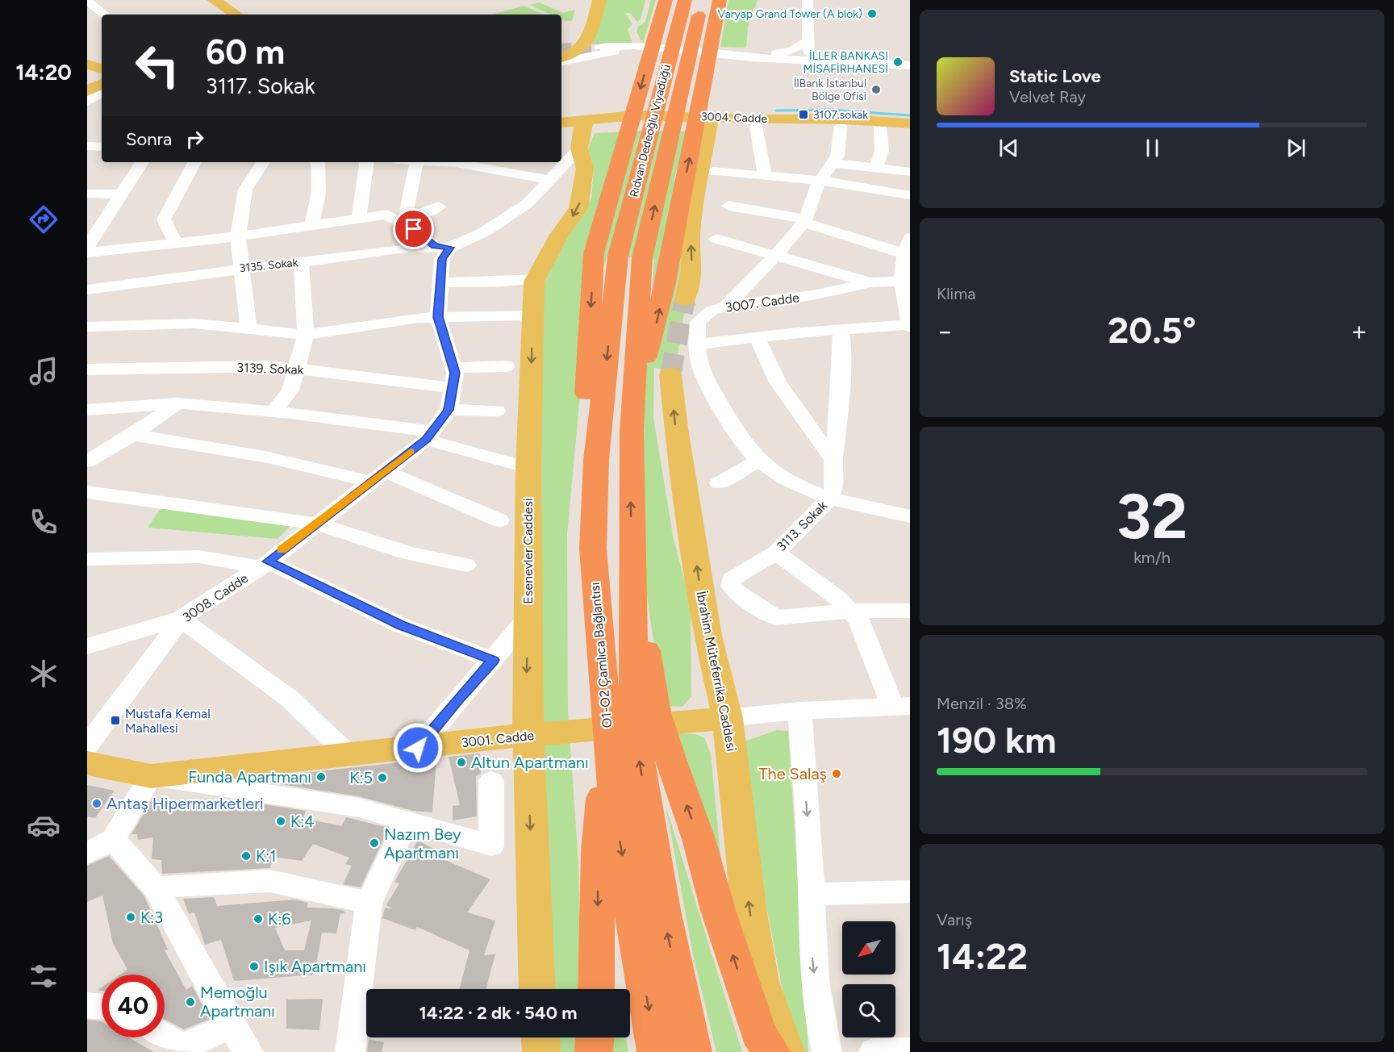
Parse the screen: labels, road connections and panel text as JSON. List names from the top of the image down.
{
  "streets": {
    "highway": ["Rıdvan Dedeoğlu Viyadüğü", "O1-O2 Çamlıca Bağlantısı"],
    "main road": [
      "3004. Cadde",
      "Esenevler Caddesi",
      "İbrahim Müteferrika Caddesi",
      "3001. Cadde"
    ],
    "street": [
      "3135. Sokak",
      "3007. Cadde",
      "3139. Sokak",
      "3113. Sokak",
      "3008. Cadde"
    ]
  },
  "crossings": [
    ["3004. Cadde", "Esenevler Caddesi"],
    ["Rıdvan Dedeoğlu Viyadüğü", "O1-O2 Çamlıca Bağlantısı"],
    ["3135. Sokak", "3008. Cadde"],
    ["3007. Cadde", "3113. Sokak"],
    ["3139. Sokak", "3008. Cadde"],
    ["İbrahim Müteferrika Caddesi", "3001. Cadde"]
  ],
  "one_way": ["Esenevler Caddesi", "İbrahim Müteferrika Caddesi"],
  "places": {
    "other": [
      "Varyap Grand Tower (A blok)",
      "İLLER BANKASI MİSAFİRHANESİ",
      "İlBank İstanbul Bölge Ofisi",
      "Altun Apartmanı",
      "The Salaş",
      "Funda Apartmanı",
      "K:5",
      "Antaş Hipermarketleri",
      "K:4",
      "Nazım Bey Apartmanı",
      "K:1",
      "K:3",
      "K:6",
      "Işık Apartmanı",
      "Memoğlu Apartmanı"
    ],
    "transit": ["3107.sokak", "Mustafa Kemal Mahallesi"]
  },
  "north": "bottom left",
  "page": {
    "tabs": "14:20",
    "turn": ["60 m", "3117. Sokak"],
    "song": ["Static Love", "Velvet Ray"],
    "then": "Sonra",
    "tile": [
      "Klima",
      ["32", "km/h"],
      ["Menzil · 38%", "190 km"],
      ["Varış", "14:22"]
    ],
    "heat": ["−", "20.5°", "+"],
    "limit": "40",
    "trip": "14:22 · 2 dk · 540 m"
  }
}
